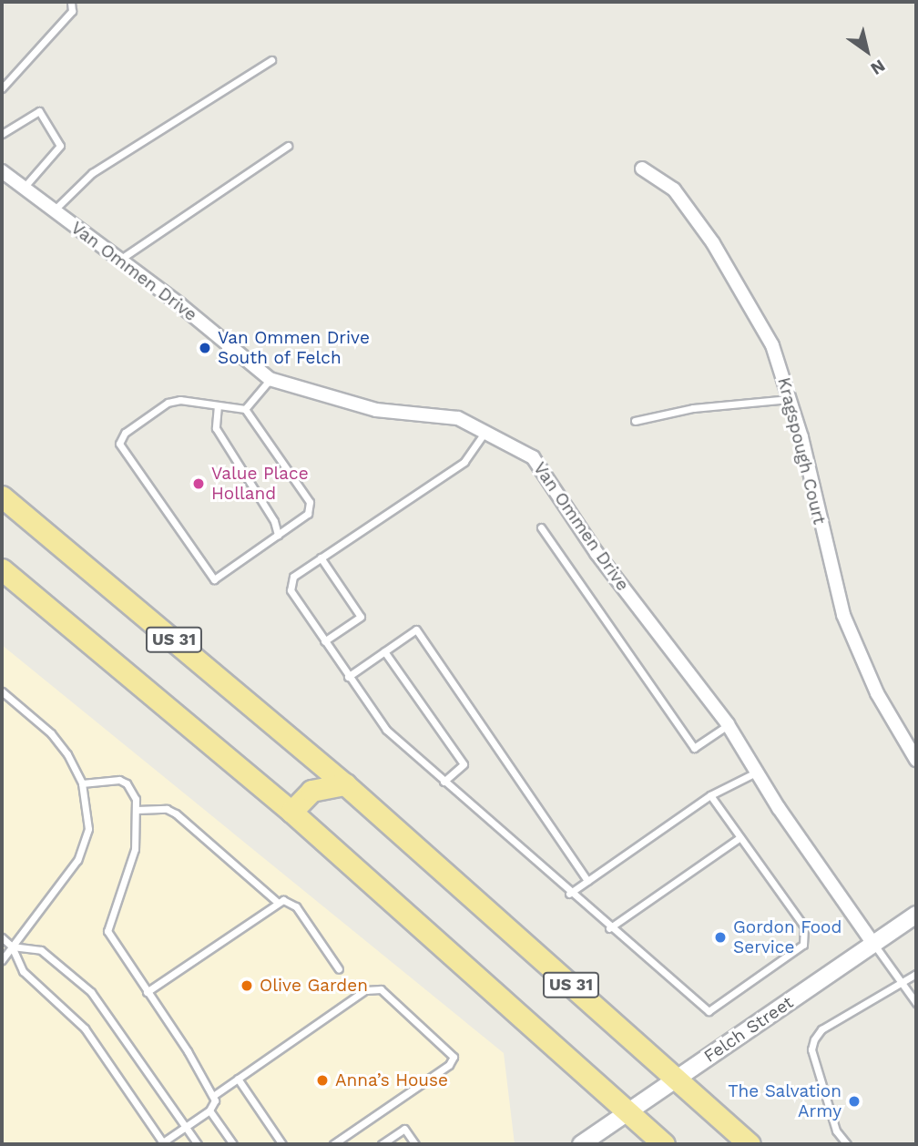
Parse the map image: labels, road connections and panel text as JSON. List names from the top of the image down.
{
  "streets": {
    "highway": ["US 31"],
    "street": ["Van Ommen Drive", "Kragspough Court", "Felch Street"]
  },
  "crossings": [
    ["Van Ommen Drive", "Felch Street"],
    ["US 31", "Felch Street"]
  ],
  "places": [
    "Van Ommen Drive South of Felch",
    "Value Place Holland",
    "Gordon Food Service",
    "Olive Garden",
    "Anna’s House",
    "The Salvation Army"
  ],
  "north": "bottom right"
}
